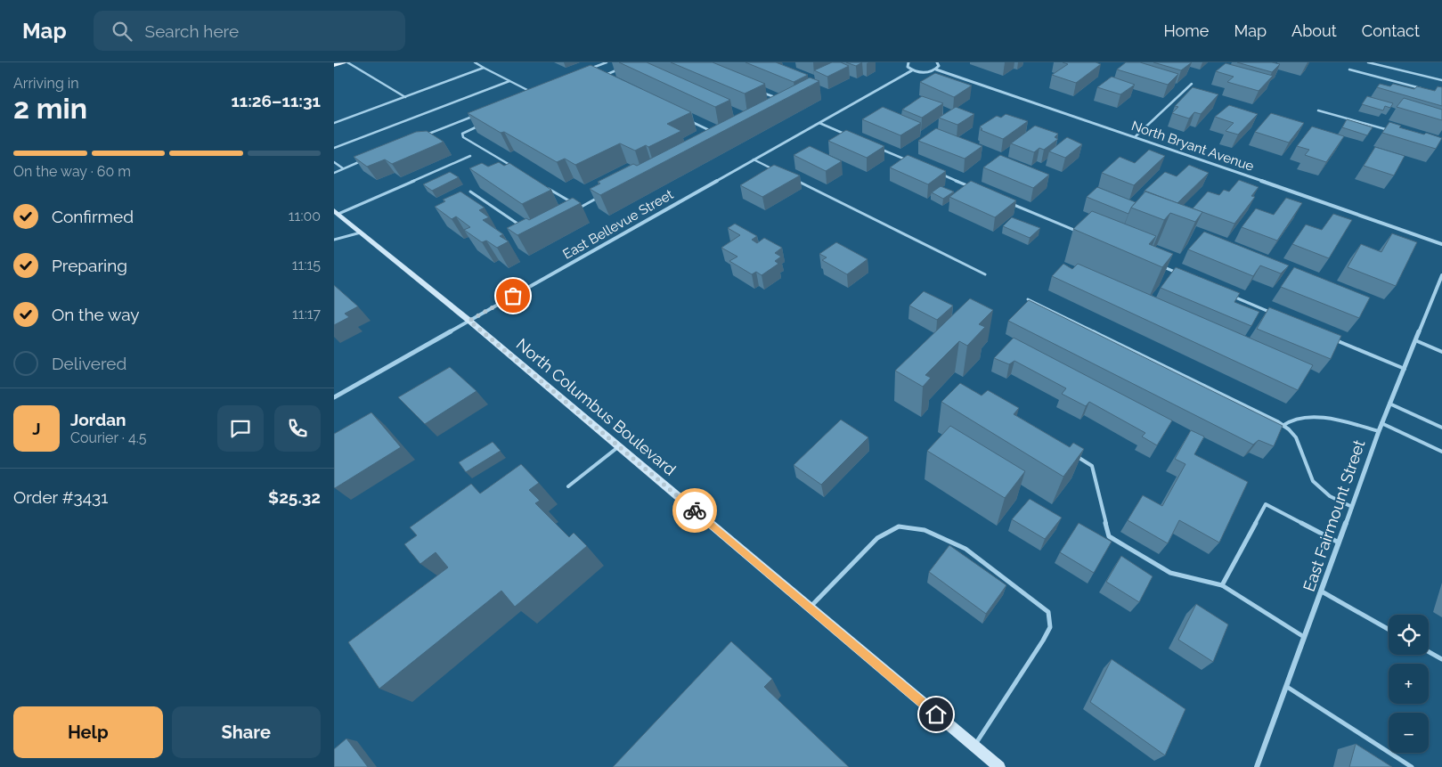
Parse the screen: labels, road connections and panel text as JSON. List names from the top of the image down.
{
  "streets": {
    "street": [
      "North Bryant Avenue",
      "East Bellevue Street",
      "North Columbus Boulevard",
      "East Fairmount Street"
    ]
  },
  "crossings": [
    ["East Bellevue Street", "North Columbus Boulevard"]
  ],
  "page": {
    "header": "Map",
    "search": "Search here",
    "nav": [
      "Home",
      "Map",
      "About",
      "Contact"
    ],
    "heading": ["2 min", "Arriving in", "11:26–11:31"],
    "panel": [
      "Jordan",
      "Courier · 4.5",
      "Order #3431",
      "$25.32"
    ],
    "bar": "On the way · 60 m",
    "list": [
      ["Confirmed", "11:00"],
      ["Preparing", "11:15"],
      ["On the way", "11:17"],
      "Delivered"
    ],
    "round": "J",
    "map_buttons": ["+", "−"],
    "buttons": ["Help", "Share"]
  }
}
